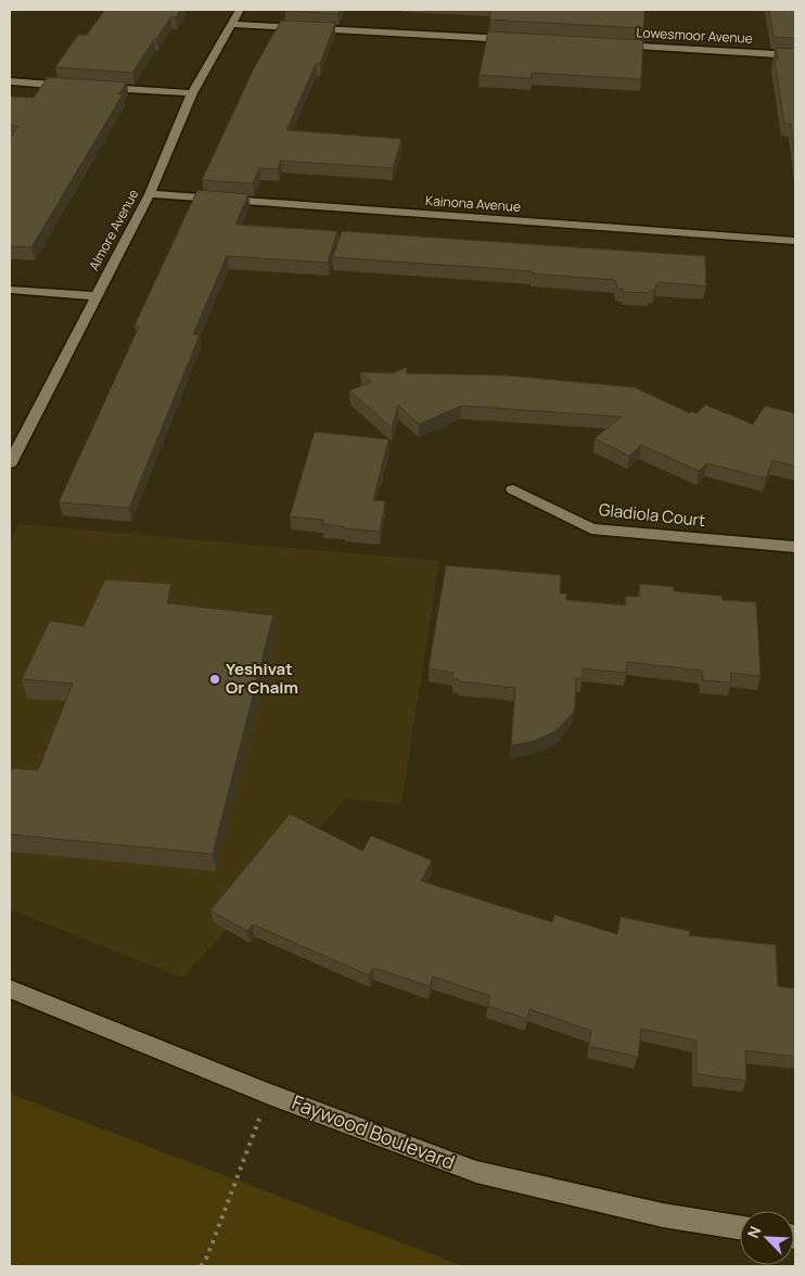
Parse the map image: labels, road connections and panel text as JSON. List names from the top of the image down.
{
  "streets": {
    "street": [
      "Lowesmoor Avenue",
      "Kainona Avenue",
      "Almore Avenue",
      "Gladiola Court",
      "Faywood Boulevard"
    ]
  },
  "crossings": [
    ["Kainona Avenue", "Almore Avenue"]
  ],
  "places": ["Yeshivat Or Chaim"],
  "north": "top left"
}
